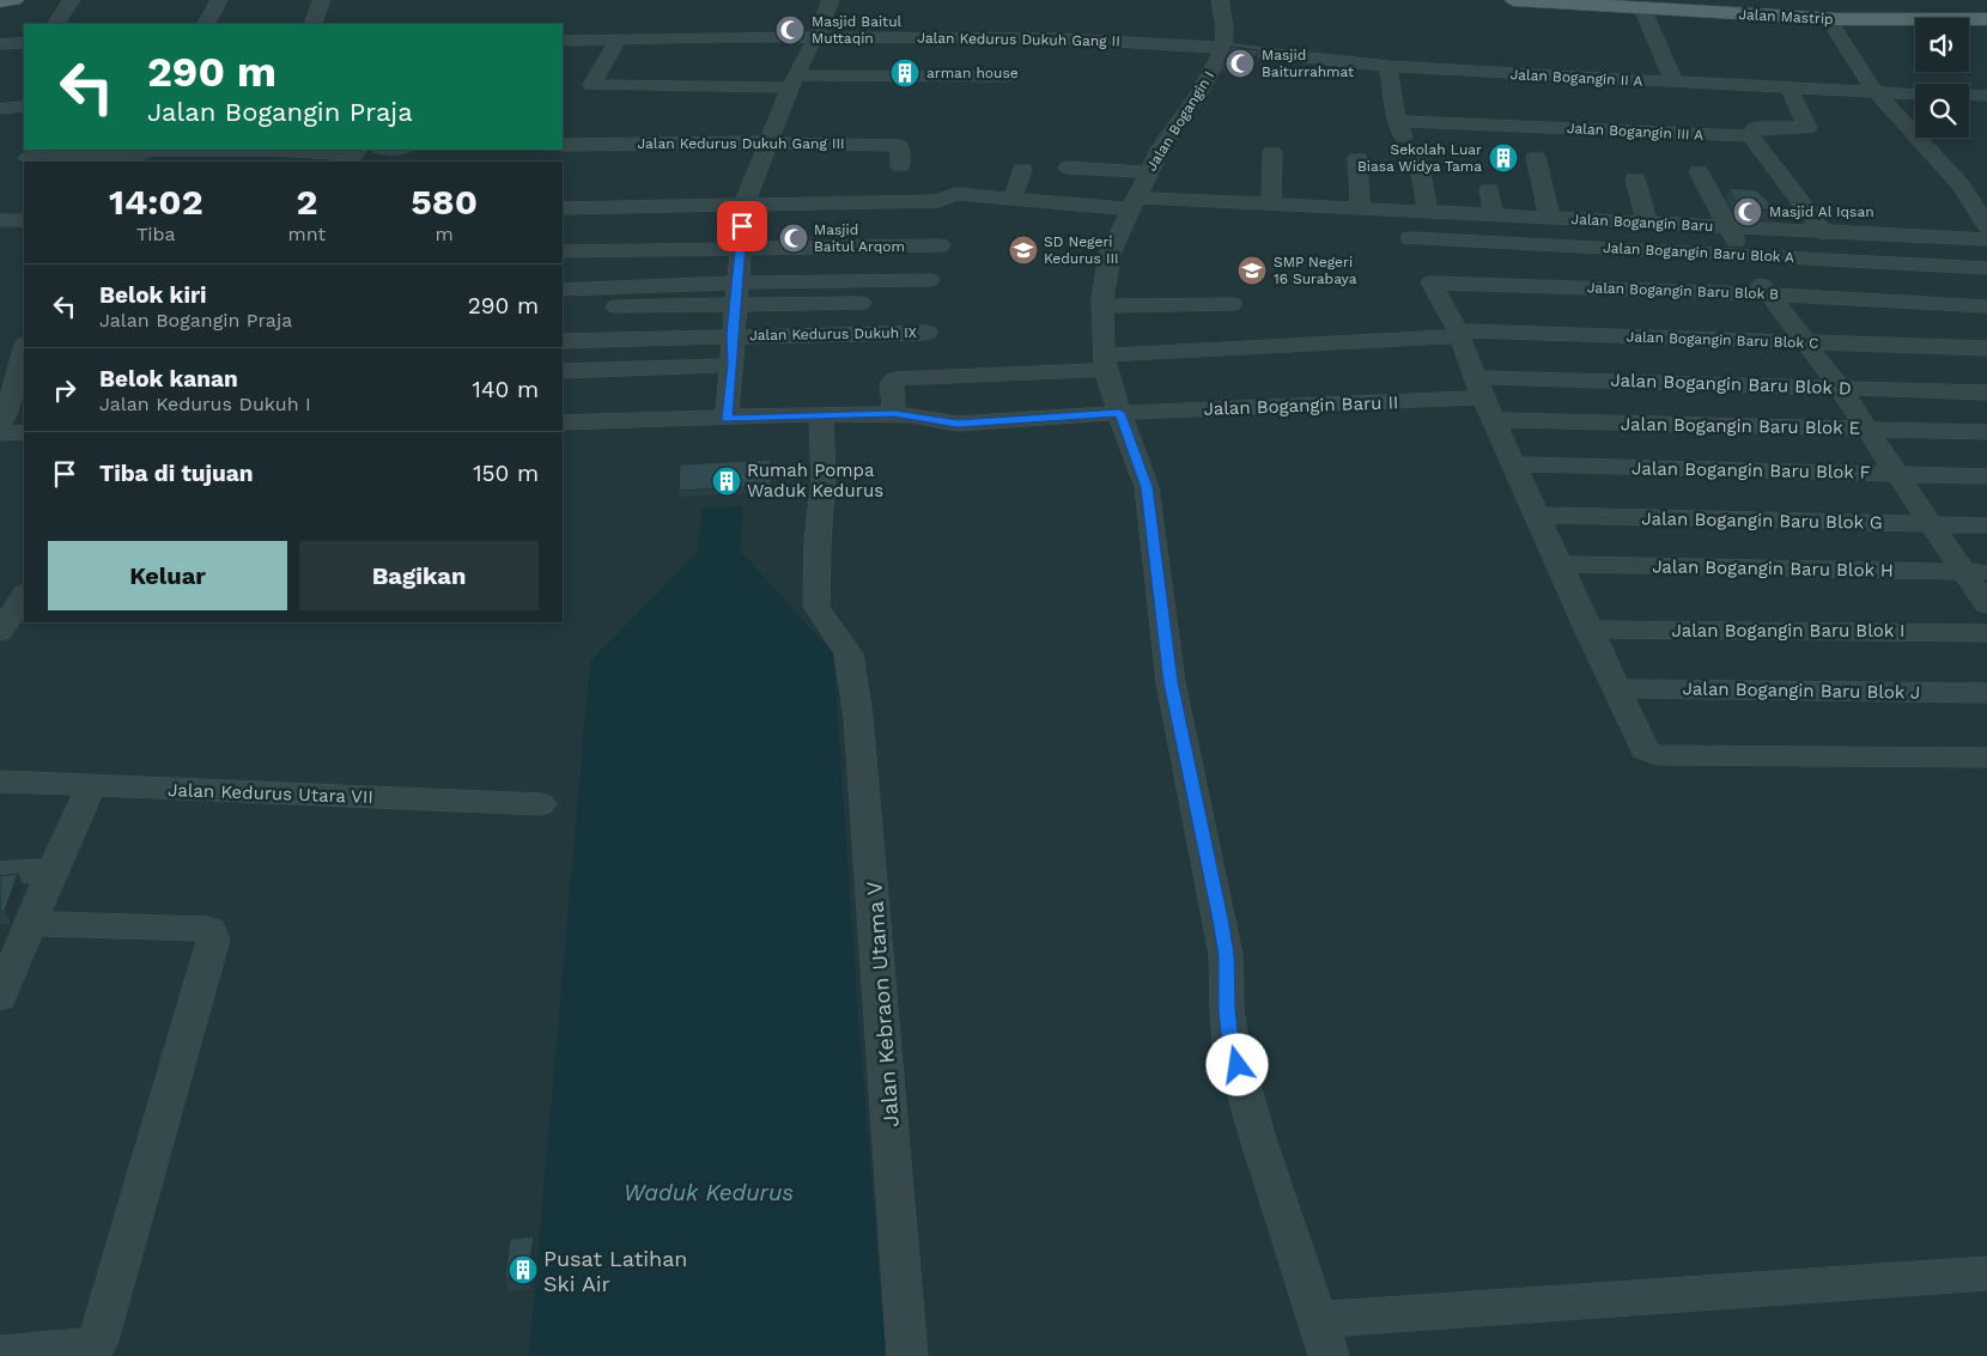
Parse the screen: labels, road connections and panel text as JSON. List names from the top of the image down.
{
  "streets": {
    "main road": ["Jalan Mastrip"],
    "street": [
      "Jalan Kedurus Dukuh Gang II",
      "Jalan Bogangin II A",
      "Jalan Bogangin I",
      "Jalan Bogangin III A",
      "Jalan Kedurus Dukuh Gang III",
      "Jalan Bogangin Baru",
      "Jalan Bogangin Baru Blok A",
      "Jalan Bogangin Baru Blok B",
      "Jalan Kedurus Dukuh IX",
      "Jalan Bogangin Baru Blok C",
      "Jalan Bogangin Baru Blok D",
      "Jalan Bogangin Baru II",
      "Jalan Bogangin Baru Blok E",
      "Jalan Bogangin Baru Blok F",
      "Jalan Bogangin Baru Blok G",
      "Jalan Bogangin Baru Blok H",
      "Jalan Bogangin Baru Blok I",
      "Jalan Bogangin Baru Blok J",
      "Jalan Kedurus Utara VII",
      "Jalan Kebraon Utama V"
    ]
  },
  "crossings": [
    ["Jalan Kedurus Dukuh Gang II", "Jalan Bogangin II A"],
    ["Jalan Kedurus Dukuh Gang II", "Jalan Bogangin I"],
    ["Jalan Bogangin II A", "Jalan Bogangin I"],
    ["Jalan Bogangin II A", "Jalan Bogangin III A"],
    ["Jalan Bogangin I", "Jalan Bogangin Baru"],
    ["Jalan Bogangin I", "Jalan Bogangin Baru Blok C"],
    ["Jalan Bogangin I", "Jalan Bogangin Baru II"],
    ["Jalan Bogangin Baru", "Jalan Bogangin Baru Blok A"],
    ["Jalan Bogangin Baru", "Jalan Bogangin Baru Blok B"],
    ["Jalan Bogangin Baru", "Jalan Bogangin Baru Blok C"],
    ["Jalan Bogangin Baru", "Jalan Bogangin Baru Blok D"],
    ["Jalan Bogangin Baru", "Jalan Bogangin Baru Blok E"],
    ["Jalan Bogangin Baru", "Jalan Bogangin Baru Blok F"],
    ["Jalan Bogangin Baru", "Jalan Bogangin Baru Blok G"],
    ["Jalan Bogangin Baru", "Jalan Bogangin Baru Blok H"],
    ["Jalan Bogangin Baru Blok B", "Jalan Bogangin Baru Blok C"],
    ["Jalan Bogangin Baru Blok C", "Jalan Bogangin Baru II"],
    ["Jalan Bogangin Baru Blok D", "Jalan Bogangin Baru II"],
    ["Jalan Bogangin Baru Blok D", "Jalan Bogangin Baru Blok E"],
    ["Jalan Bogangin Baru II", "Jalan Bogangin Baru Blok E"],
    ["Jalan Bogangin Baru II", "Jalan Kebraon Utama V"]
  ],
  "water": ["Waduk Kedurus"],
  "places": {
    "mosque": [
      "Masjid Baitul Muttaqin",
      "Masjid Baiturrahmat",
      "Masjid Al Iqsan",
      "Masjid Baitul Arqom"
    ],
    "building": [
      "arman house",
      "Sekolah Luar Biasa Widya Tama",
      "Rumah Pompa Waduk Kedurus",
      "Pusat Latihan Ski Air"
    ],
    "school or university": ["SD Negeri Kedurus III", "SMP Negeri 16 Surabaya"]
  },
  "page": {
    "turn": ["290 m", "Jalan Bogangin Praja"],
    "eta": [
      "14:02",
      "Tiba",
      "2",
      "mnt",
      "580",
      "m"
    ],
    "list": [
      {
        "name": "Belok kiri",
        "note": "Jalan Bogangin Praja",
        "value": "290 m"
      },
      {
        "name": "Belok kanan",
        "note": "Jalan Kedurus Dukuh I",
        "value": "140 m"
      },
      {
        "name": "Tiba di tujuan",
        "value": "150 m"
      }
    ],
    "buttons": ["Keluar", "Bagikan"]
  }
}
